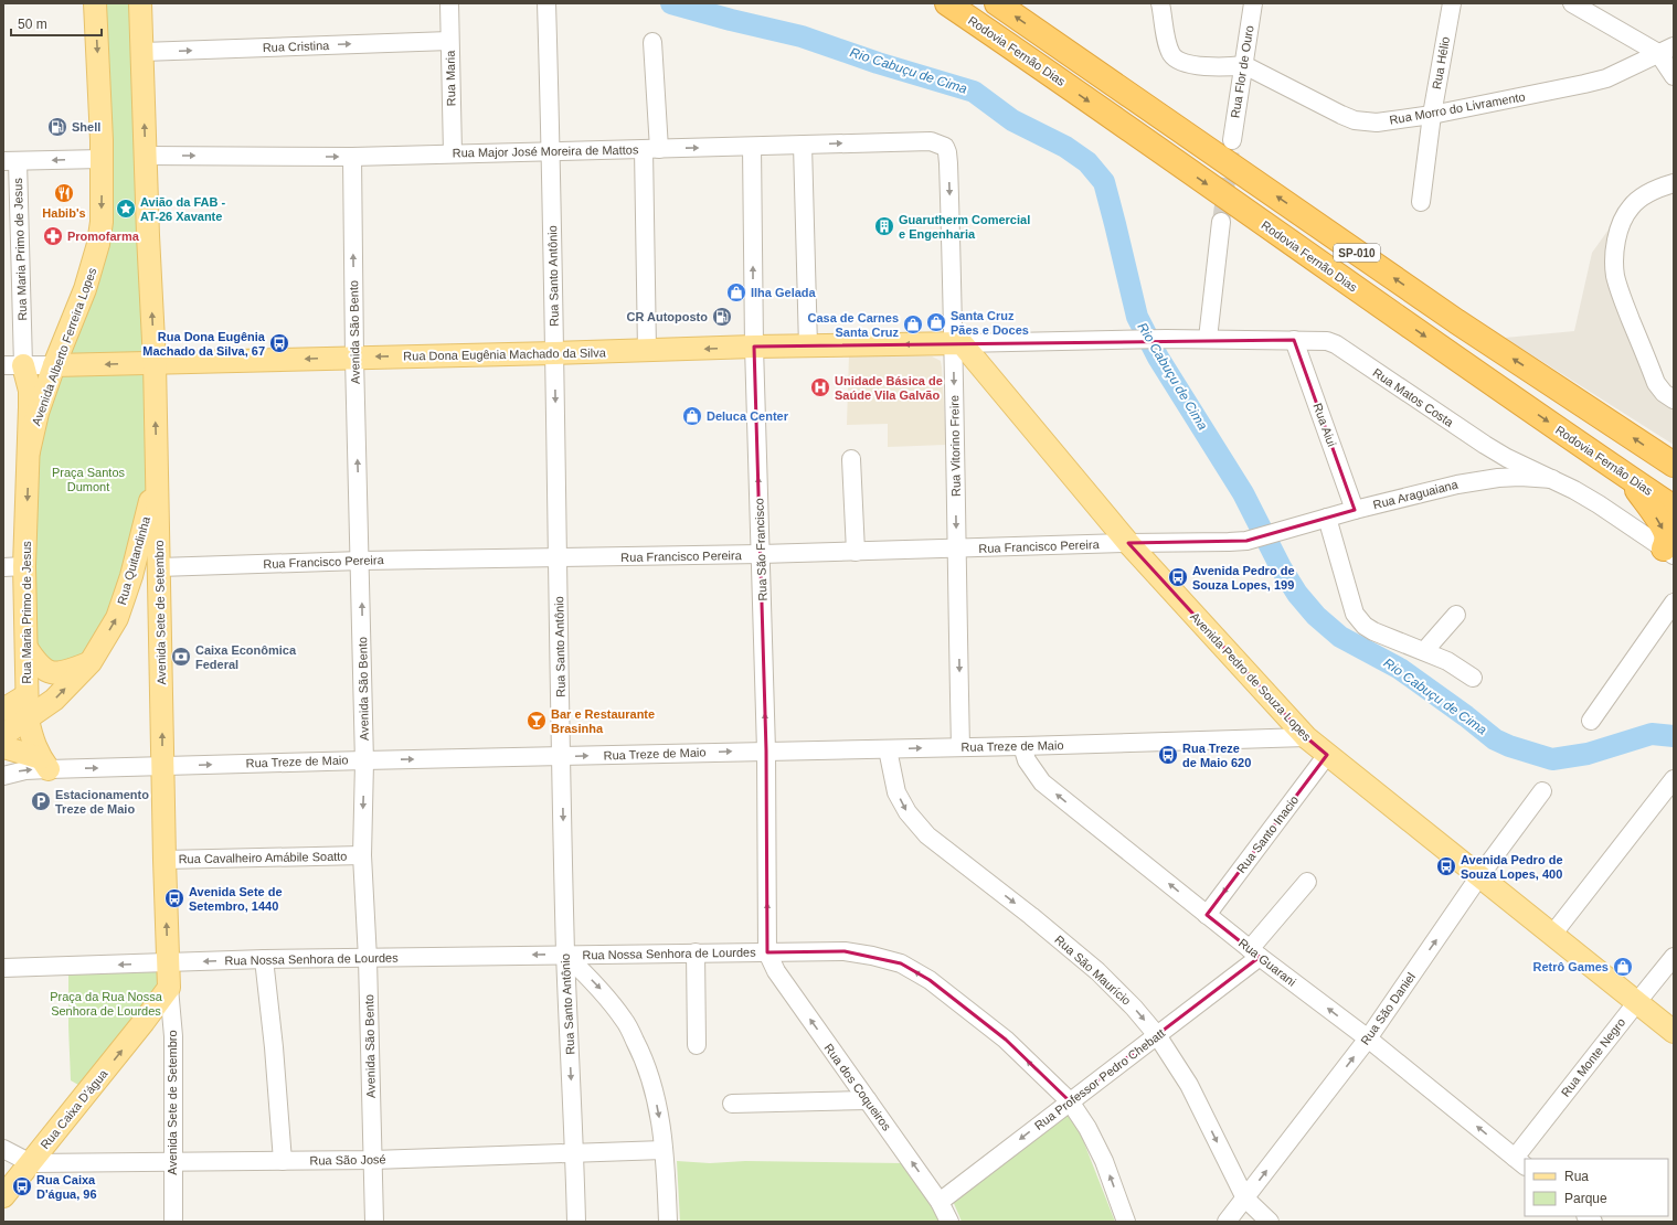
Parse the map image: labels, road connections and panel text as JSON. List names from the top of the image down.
{
  "streets": {
    "highway": ["Rodovia Fernão Dias", "SP-010"],
    "main road": [
      "Rua Maria Primo de Jesus",
      "Avenida Alberto Ferreira Lopes",
      "Rua Dona Eugênia Machado da Silva",
      "Rua Quitandinha",
      "Avenida Sete de Setembro",
      "Avenida Pedro de Souza Lopes",
      "Rua Caixa D'água"
    ],
    "street": [
      "Rua Cristina",
      "Rua Hélio",
      "Rua Flor de Ouro",
      "Rua Maria",
      "Rua Morro do Livramento",
      "Rua Major José Moreira de Mattos",
      "Rua Santo Antônio",
      "Avenida São Bento",
      "Rua Matos Costa",
      "Rua Aiui",
      "Rua Vitorino Freire",
      "Rua Araguaiana",
      "Rua Francisco Pereira",
      "Rua São Francisco",
      "Rua Treze de Maio",
      "Rua Santo Inacio",
      "Rua Cavalheiro Amábile Soatto",
      "Rua Nossa Senhora de Lourdes",
      "Rua Guarani",
      "Rua São Maurício",
      "Rua São Daniel",
      "Rua Monte Negro",
      "Rua Professor Pedro Chebatt",
      "Rua dos Coqueiros",
      "Rua São José"
    ]
  },
  "crossings": [
    ["Rua Cristina", "Rua Maria"],
    ["Rua Cristina", "Avenida Sete de Setembro"],
    ["Rua Hélio", "Rua Morro do Livramento"],
    ["Rua Flor de Ouro", "Rua Morro do Livramento"],
    ["Rua Maria", "Rua Major José Moreira de Mattos"],
    ["Rua Major José Moreira de Mattos", "Rua Santo Antônio"],
    ["Rua Major José Moreira de Mattos", "Avenida São Bento"],
    ["Rua Major José Moreira de Mattos", "Rua Vitorino Freire"],
    ["Rua Major José Moreira de Mattos", "Rua São Francisco"],
    ["Rua Major José Moreira de Mattos", "Avenida Sete de Setembro"],
    ["Rua Maria Primo de Jesus", "Avenida Alberto Ferreira Lopes"],
    ["Rua Maria Primo de Jesus", "Rua Quitandinha"],
    ["Rua Maria Primo de Jesus", "Rua Treze de Maio"],
    ["Rua Santo Antônio", "Rua Dona Eugênia Machado da Silva"],
    ["Rua Santo Antônio", "Rua Francisco Pereira"],
    ["Rua Santo Antônio", "Rua Treze de Maio"],
    ["Rua Santo Antônio", "Rua Nossa Senhora de Lourdes"],
    ["Rua Santo Antônio", "Rua São José"],
    ["Avenida São Bento", "Rua Dona Eugênia Machado da Silva"],
    ["Avenida São Bento", "Rua Francisco Pereira"],
    ["Avenida São Bento", "Rua Treze de Maio"],
    ["Avenida São Bento", "Rua Cavalheiro Amábile Soatto"],
    ["Avenida São Bento", "Rua Nossa Senhora de Lourdes"],
    ["Avenida São Bento", "Rua São José"],
    ["Avenida Alberto Ferreira Lopes", "Rua Dona Eugênia Machado da Silva"],
    ["Rua Dona Eugênia Machado da Silva", "Rua Matos Costa"],
    ["Rua Dona Eugênia Machado da Silva", "Rua Vitorino Freire"],
    ["Rua Dona Eugênia Machado da Silva", "Rua São Francisco"],
    ["Rua Dona Eugênia Machado da Silva", "Avenida Sete de Setembro"],
    ["Rua Dona Eugênia Machado da Silva", "Avenida Pedro de Souza Lopes"],
    ["Rua Matos Costa", "Rua Aiui"],
    ["Rua Matos Costa", "Rua Araguaiana"],
    ["Rua Aiui", "Rua Araguaiana"],
    ["Rua Vitorino Freire", "Rua Francisco Pereira"],
    ["Rua Vitorino Freire", "Avenida Pedro de Souza Lopes"],
    ["Rua Vitorino Freire", "Rua Treze de Maio"],
    ["Rua Araguaiana", "Rua Francisco Pereira"],
    ["Rua Francisco Pereira", "Rua São Francisco"],
    ["Rua Francisco Pereira", "Avenida Sete de Setembro"],
    ["Rua Francisco Pereira", "Avenida Pedro de Souza Lopes"],
    ["Rua São Francisco", "Rua Treze de Maio"],
    ["Rua São Francisco", "Rua Nossa Senhora de Lourdes"],
    ["Rua São Francisco", "Rua dos Coqueiros"],
    ["Rua Quitandinha", "Avenida Sete de Setembro"],
    ["Avenida Sete de Setembro", "Rua Treze de Maio"],
    ["Avenida Sete de Setembro", "Rua Cavalheiro Amábile Soatto"],
    ["Avenida Sete de Setembro", "Rua Nossa Senhora de Lourdes"],
    ["Avenida Sete de Setembro", "Rua Caixa D'água"],
    ["Avenida Sete de Setembro", "Rua São José"],
    ["Avenida Pedro de Souza Lopes", "Rua Treze de Maio"],
    ["Avenida Pedro de Souza Lopes", "Rua Santo Inacio"],
    ["Avenida Pedro de Souza Lopes", "Rua São Daniel"],
    ["Avenida Pedro de Souza Lopes", "Rua Monte Negro"],
    ["Rua Treze de Maio", "Rua Guarani"],
    ["Rua Treze de Maio", "Rua São Maurício"],
    ["Rua Santo Inacio", "Rua Guarani"],
    ["Rua Nossa Senhora de Lourdes", "Rua Professor Pedro Chebatt"],
    ["Rua Nossa Senhora de Lourdes", "Rua dos Coqueiros"],
    ["Rua Guarani", "Rua São Daniel"],
    ["Rua Guarani", "Rua Monte Negro"],
    ["Rua Guarani", "Rua Professor Pedro Chebatt"],
    ["Rua São Maurício", "Rua São Daniel"],
    ["Rua São Maurício", "Rua Professor Pedro Chebatt"],
    ["Rua Professor Pedro Chebatt", "Rua dos Coqueiros"],
    ["Rua Caixa D'água", "Rua São José"]
  ],
  "one_way": [
    "Rua Cristina",
    "Rua Major José Moreira de Mattos",
    "Rua Santo Antônio",
    "Avenida Alberto Ferreira Lopes",
    "Rua Dona Eugênia Machado da Silva",
    "Rua Quitandinha",
    "Avenida Sete de Setembro",
    "Rua Treze de Maio",
    "Rua Santo Inacio",
    "Rua Nossa Senhora de Lourdes",
    "Rua Guarani",
    "Rua São Maurício",
    "Rua São Daniel",
    "Rua dos Coqueiros",
    "Rua Caixa D'água"
  ],
  "water": ["Rio Cabuçu de Cima"],
  "parks": ["Praça Santos Dumont", "Praça da Rua Nossa Senhora de Lourdes"],
  "places": {
    "fuel station": ["Shell", "CR Autoposto"],
    "restaurant": ["Habib's"],
    "place": ["Avião da FAB - AT-26 Xavante"],
    "building": ["Guarutherm Comercial e Engenharia"],
    "pharmacy": ["Promofarma"],
    "shop": [
      "Ilha Gelada",
      "Santa Cruz Pães e Doces",
      "Casa de Carnes Santa Cruz",
      "Deluca Center",
      "Retrô Games"
    ],
    "bus stop": [
      "Rua Dona Eugênia Machado da Silva, 67",
      "Avenida Pedro de Souza Lopes, 199",
      "Rua Treze de Maio 620",
      "Avenida Pedro de Souza Lopes, 400",
      "Avenida Sete de Setembro, 1440",
      "Rua Caixa D'água, 96"
    ],
    "hospital": ["Unidade Básica de Saúde Vila Galvão"],
    "bank": ["Caixa Econômica Federal"],
    "bar": ["Bar e Restaurante Brasinha"],
    "parking": ["Estacionamento Treze de Maio"]
  },
  "legend": ["Rua", "Parque"],
  "scale_bar": "50 m"
}
